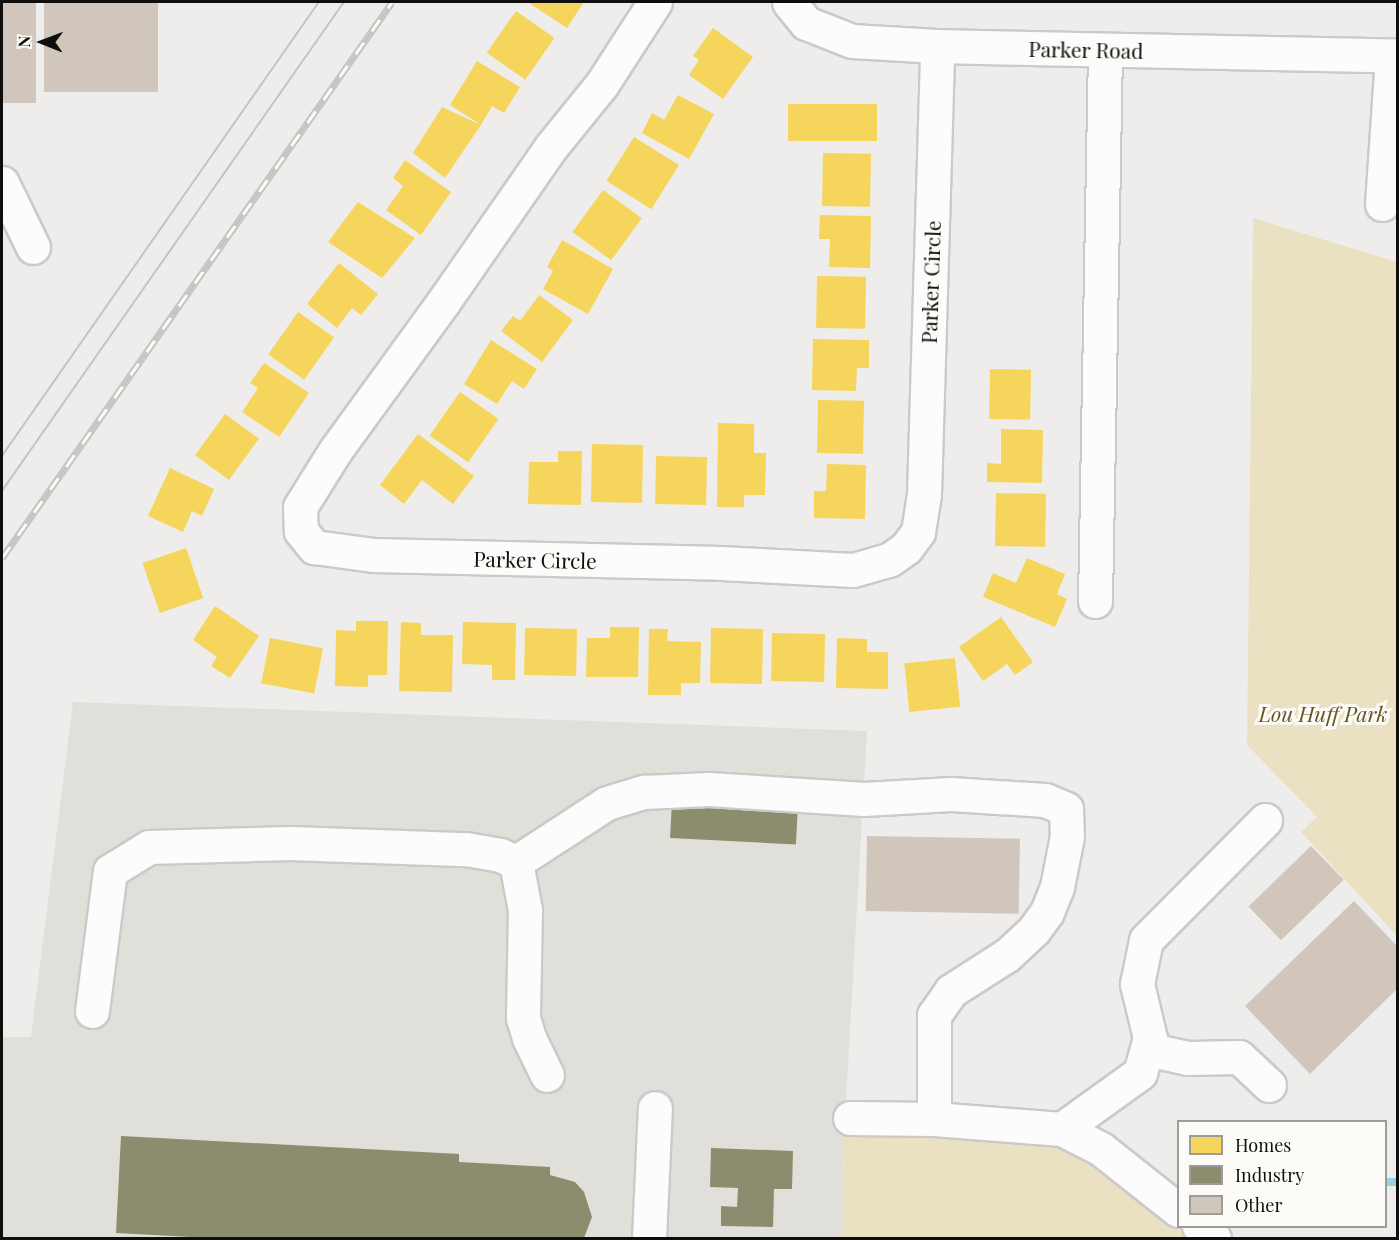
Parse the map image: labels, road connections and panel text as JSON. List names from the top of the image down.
{
  "streets": {
    "street": ["Parker Road", "Parker Circle"]
  },
  "crossings": [
    ["Parker Road", "Parker Circle"]
  ],
  "parks": ["Lou Huff Park"],
  "legend": ["Homes", "Industry", "Other"],
  "north": "left"
}
